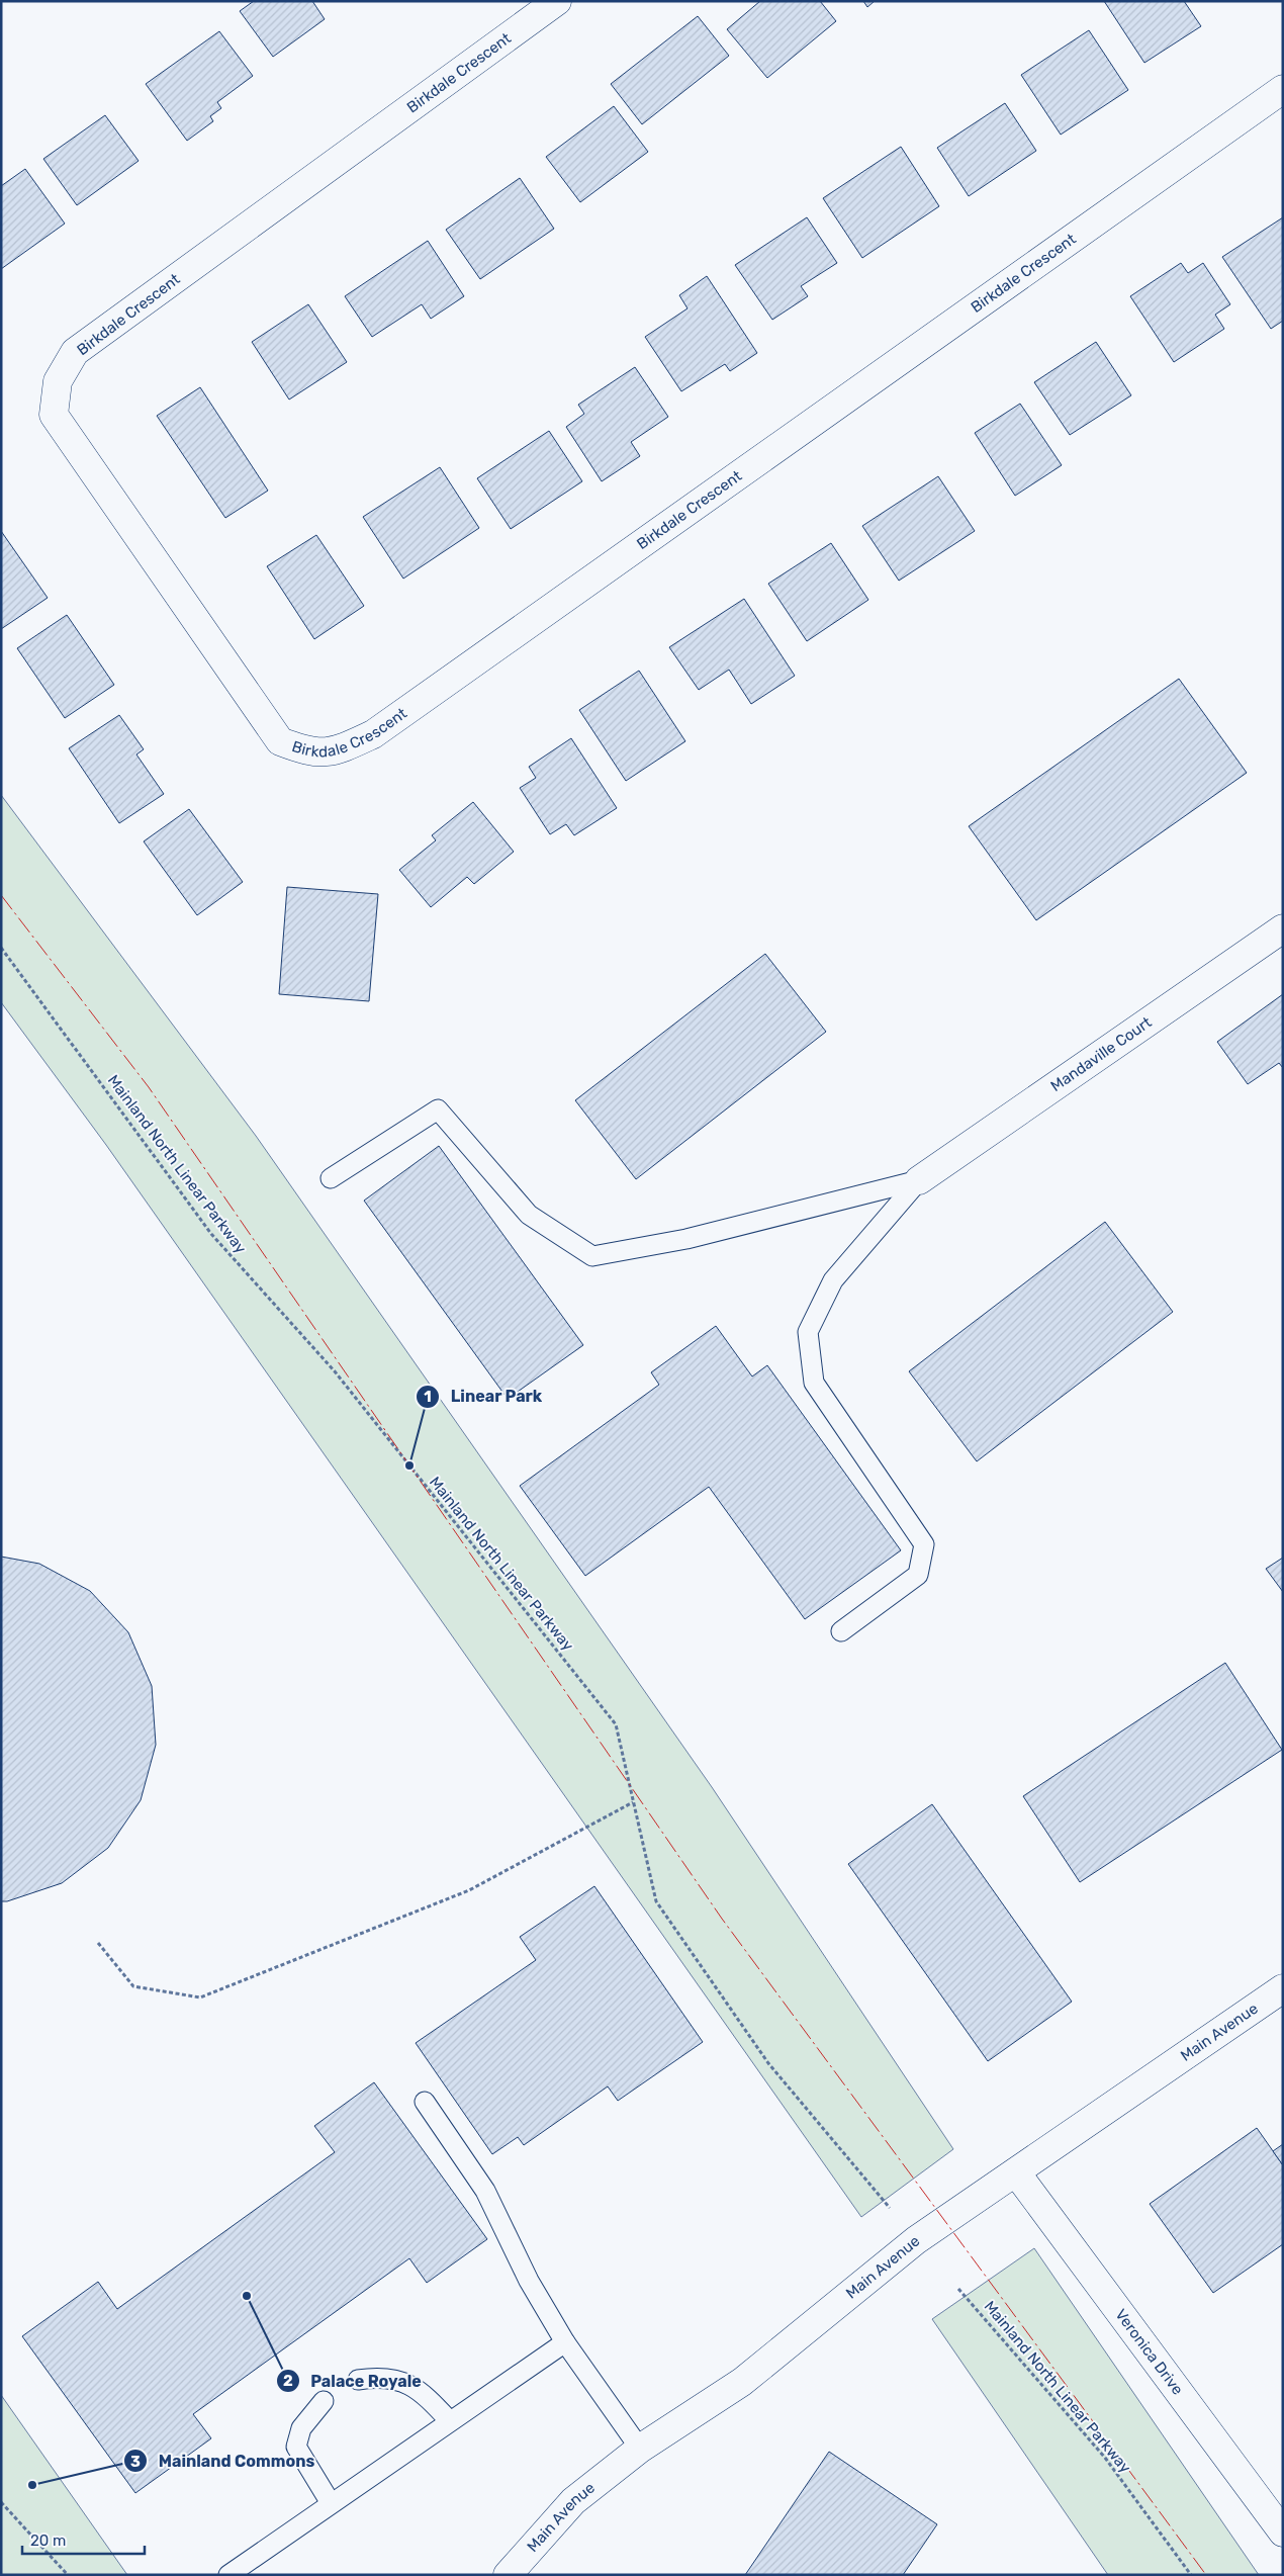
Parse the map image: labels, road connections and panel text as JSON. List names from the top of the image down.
{
  "streets": {
    "street": [
      "Birkdale Crescent",
      "Mandaville Court",
      "Main Avenue",
      "Veronica Drive"
    ],
    "path": ["Mainland North Linear Parkway"]
  },
  "crossings": [
    ["Main Avenue", "Veronica Drive"]
  ],
  "places": ["Linear Park", "Palace Royale", "Mainland Commons"],
  "scale_bar": "20 m"
}
